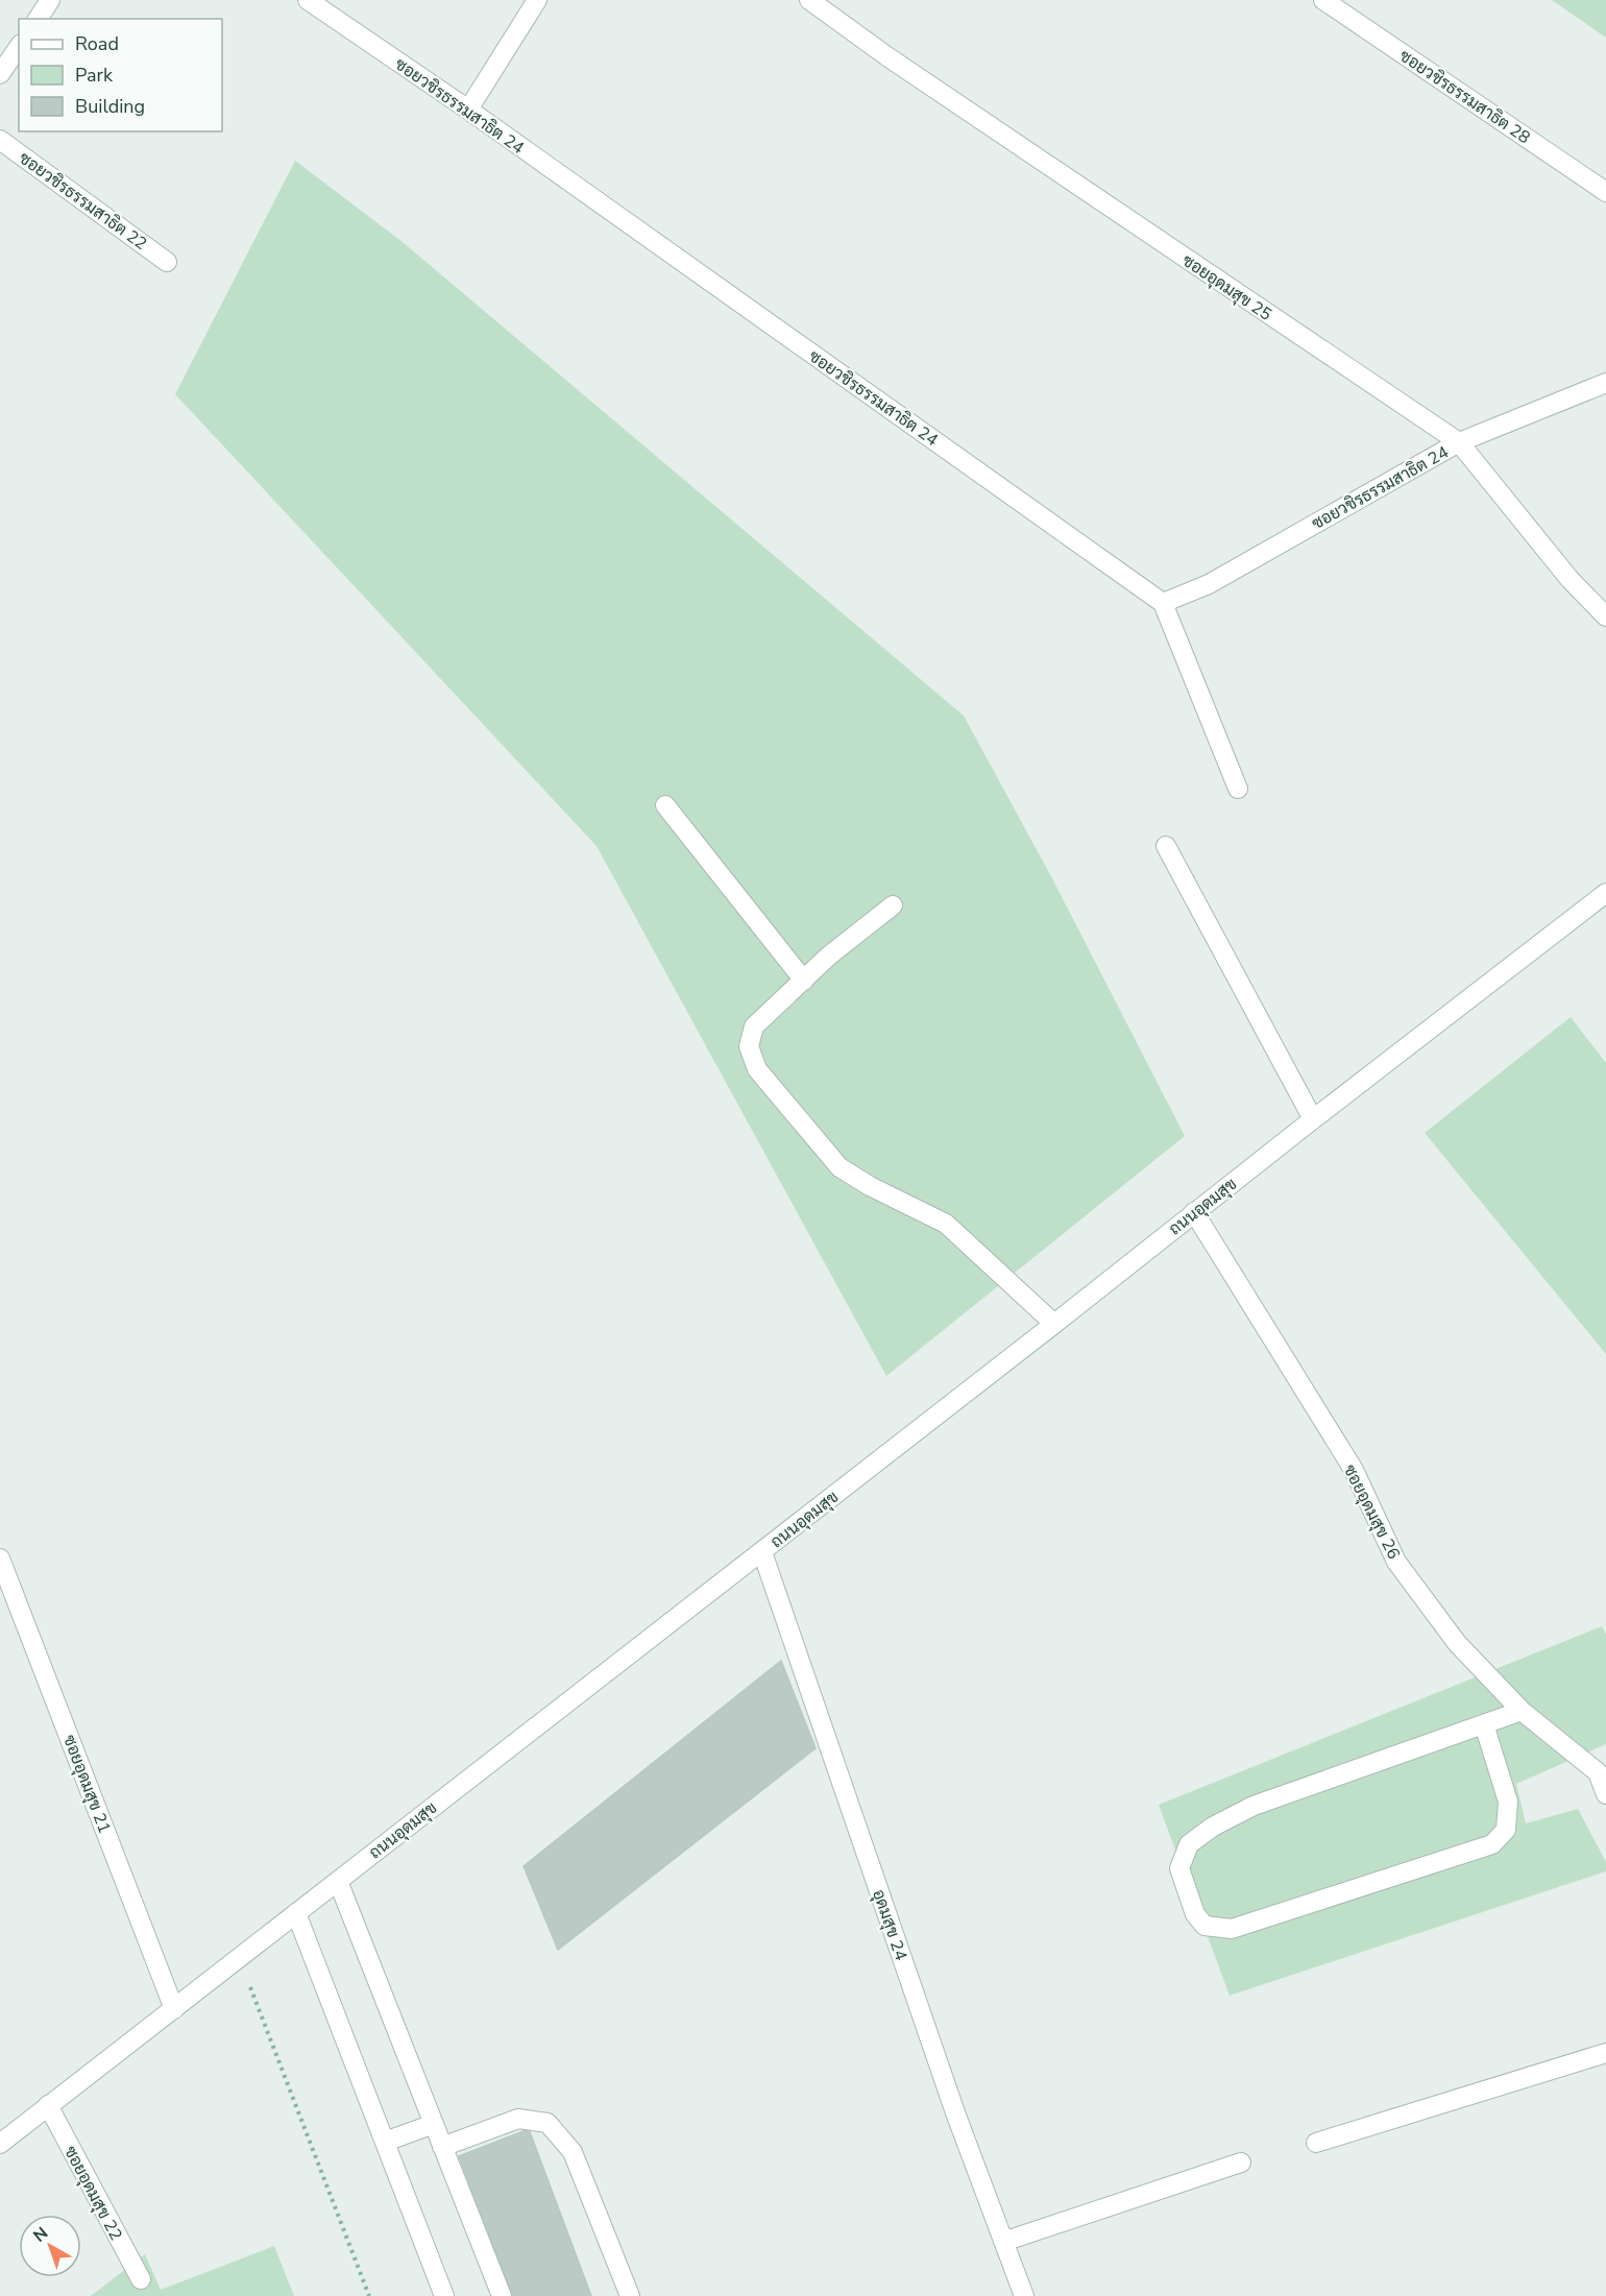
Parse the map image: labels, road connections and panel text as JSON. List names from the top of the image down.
{
  "streets": {
    "street": [
      "ซอยวชิรธรรมสาธิต 28",
      "ซอยวชิรธรรมสาธิต 24",
      "ซอยวชิรธรรมสาธิต 22",
      "ซอยอุดมสุข 25",
      "ถนนอุดมสุข",
      "ซอยอุดมสุข 26",
      "ซอยอุดมสุข 21",
      "อุดมสุข 24",
      "ซอยอุดมสุข 22"
    ]
  },
  "crossings": [
    ["ซอยวชิรธรรมสาธิต 24", "ซอยอุดมสุข 25"],
    ["ถนนอุดมสุข", "ซอยอุดมสุข 26"],
    ["ถนนอุดมสุข", "ซอยอุดมสุข 21"],
    ["ถนนอุดมสุข", "อุดมสุข 24"],
    ["ถนนอุดมสุข", "ซอยอุดมสุข 22"]
  ],
  "legend": ["Road", "Park", "Building"],
  "north": "top left"
}
